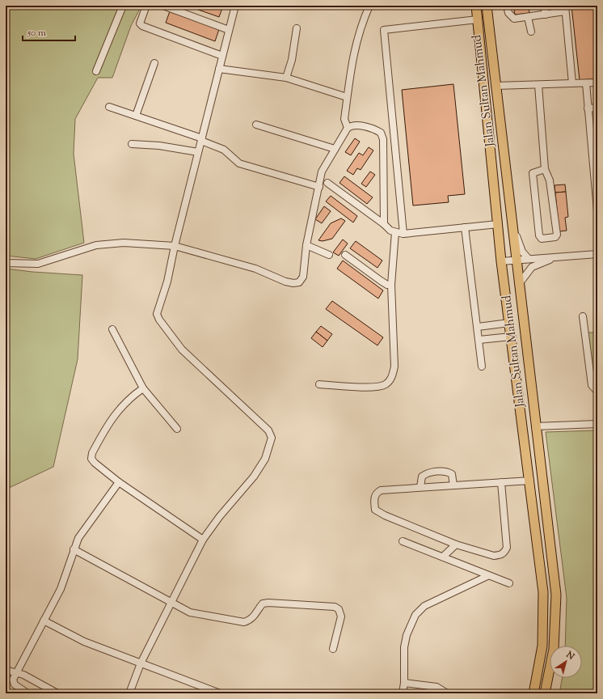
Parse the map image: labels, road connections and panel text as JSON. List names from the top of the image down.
{
  "streets": {
    "main road": ["Jalan Sultan Mahmud"]
  },
  "scale_bar": "50 m",
  "north": "top right"
}
